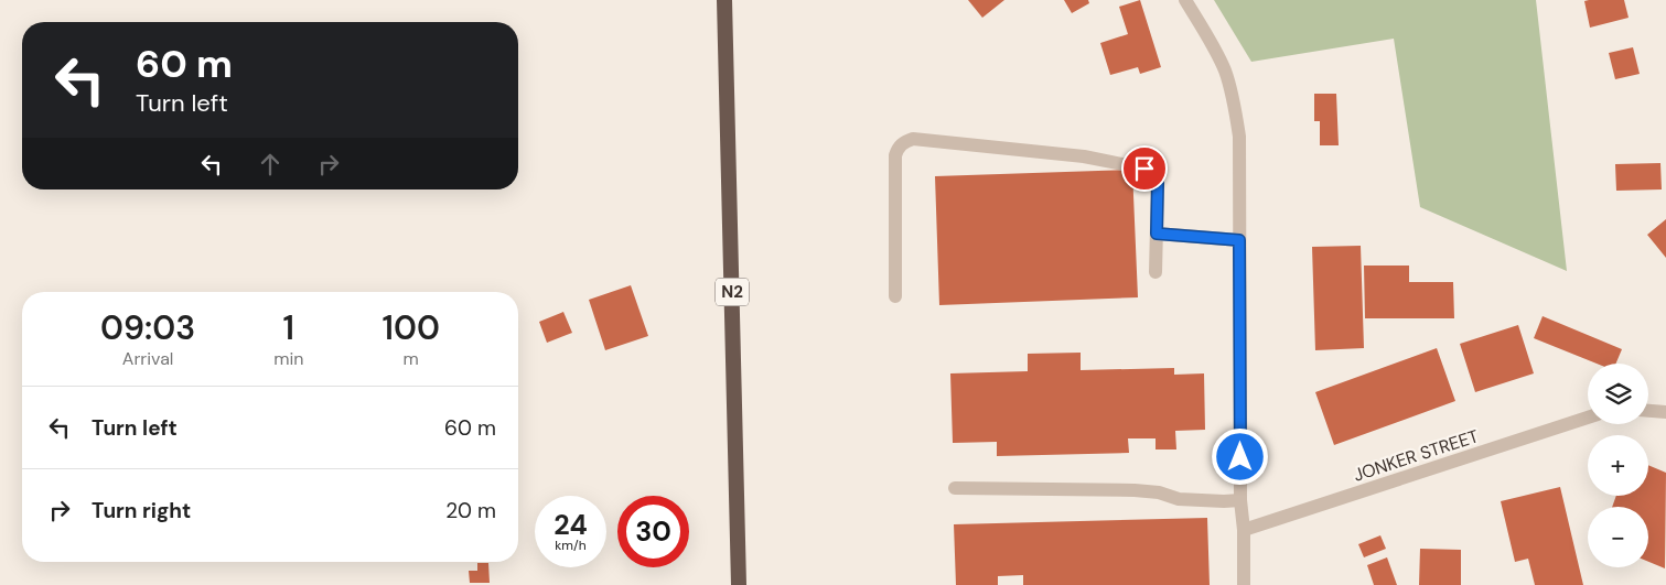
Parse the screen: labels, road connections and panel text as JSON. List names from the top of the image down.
{
  "streets": {
    "highway": ["N2"],
    "street": ["JONKER STREET"]
  },
  "page": {
    "turn": ["60 m", "Turn left"],
    "eta": [
      "09:03",
      "Arrival",
      "1",
      "min",
      "100",
      "m"
    ],
    "map_buttons": ["+", "−"],
    "list": [
      {
        "name": "Turn left",
        "value": "60 m"
      },
      {
        "name": "Turn right",
        "value": "20 m"
      }
    ],
    "speed": "24 km/h",
    "limit": "30"
  }
}
